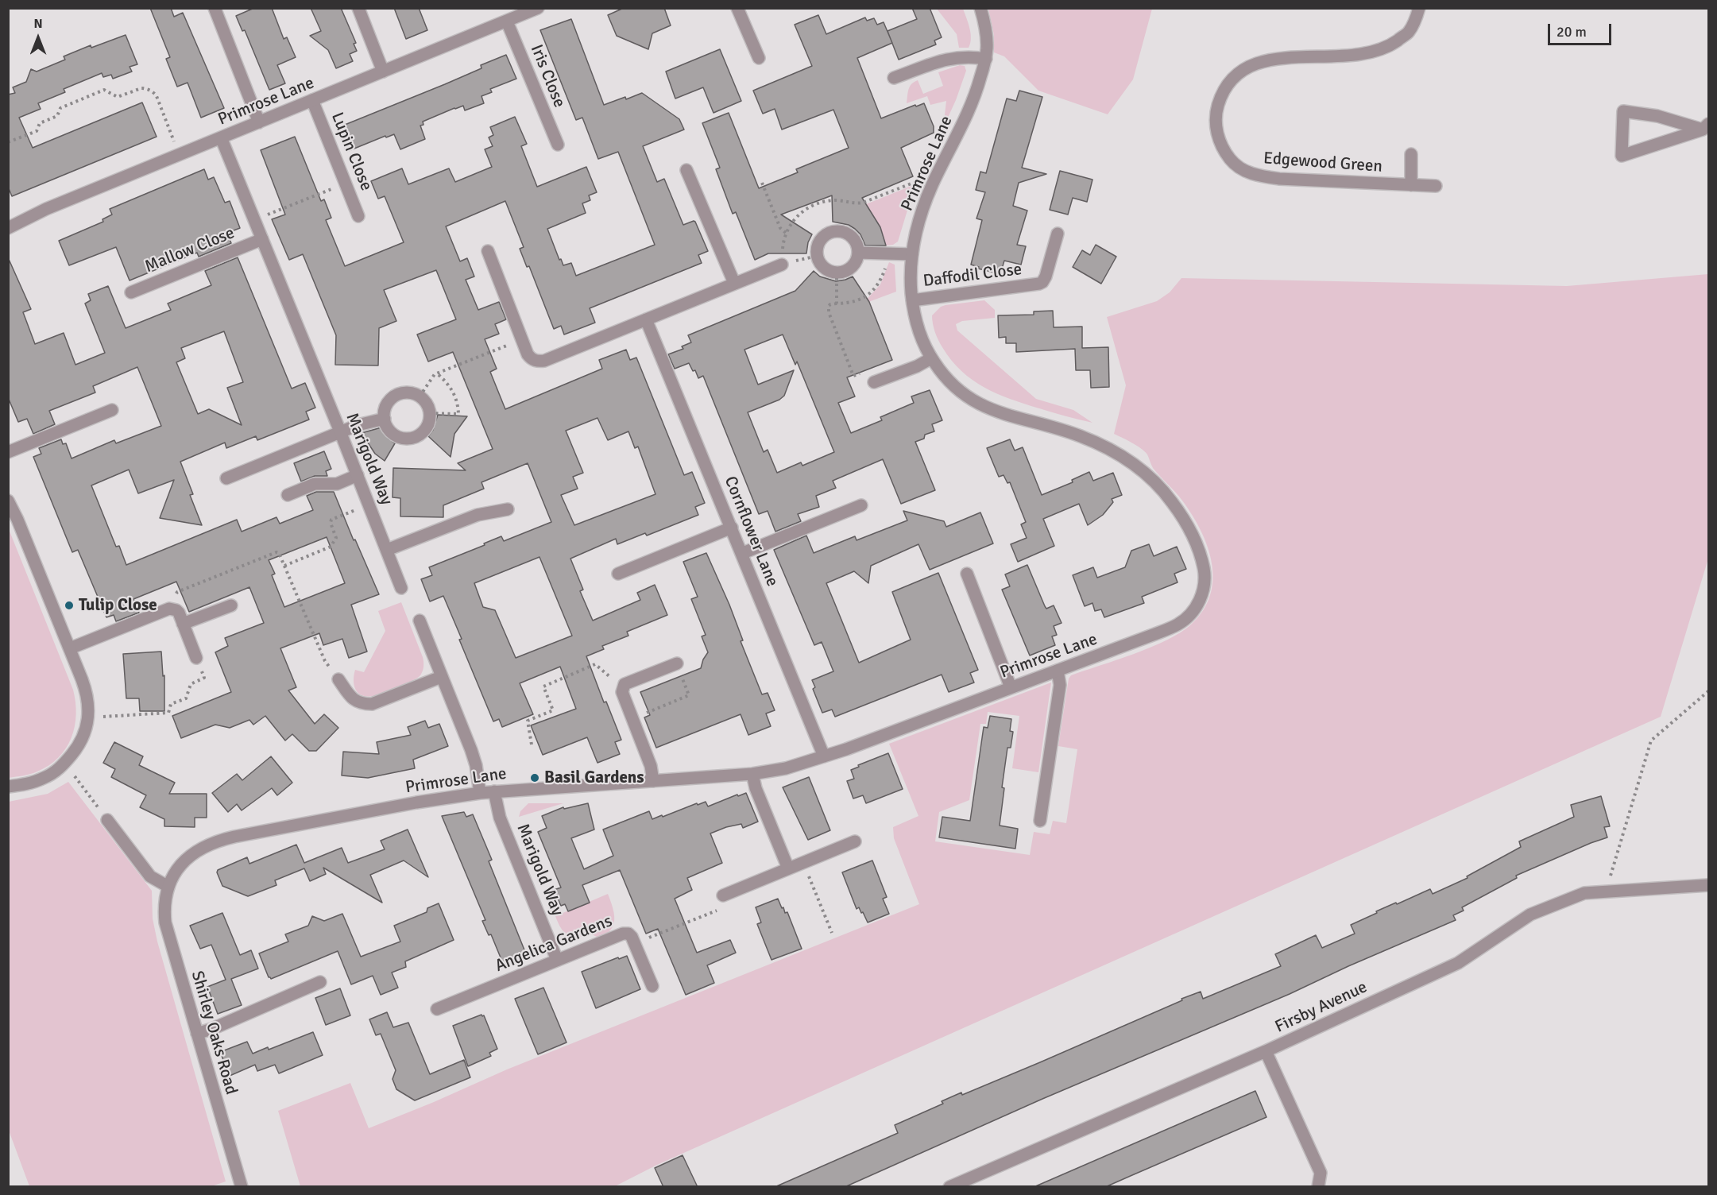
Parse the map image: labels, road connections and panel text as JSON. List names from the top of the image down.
{
  "streets": {
    "street": [
      "Iris Close",
      "Primrose Lane",
      "Lupin Close",
      "Edgewood Green",
      "Mallow Close",
      "Daffodil Close",
      "Marigold Way",
      "Cornflower Lane",
      "Angelica Gardens",
      "Firsby Avenue",
      "Shirley Oaks Road"
    ]
  },
  "crossings": [
    ["Iris Close", "Primrose Lane"],
    ["Primrose Lane", "Lupin Close"],
    ["Primrose Lane", "Daffodil Close"],
    ["Primrose Lane", "Marigold Way"],
    ["Primrose Lane", "Cornflower Lane"],
    ["Primrose Lane", "Shirley Oaks Road"],
    ["Mallow Close", "Marigold Way"],
    ["Marigold Way", "Angelica Gardens"]
  ],
  "places": ["Tulip Close", "Basil Gardens"],
  "scale_bar": "20 m",
  "north": "top"
}
